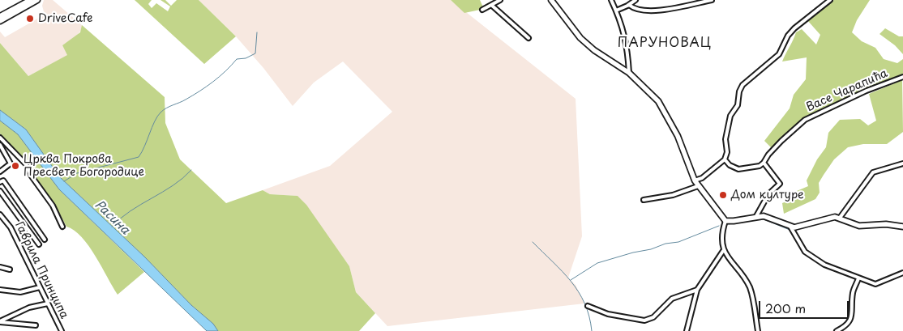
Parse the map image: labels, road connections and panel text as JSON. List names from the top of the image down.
{
  "streets": {
    "street": ["Васе Чарапића", "Гаврила Принципа"]
  },
  "districts": ["ПАРУНОВАЦ"],
  "water": ["Расина"],
  "places": ["DriveCafe", "Црква Покрова Пресвете Богородице", "Дом културе"],
  "scale_bar": "200 m"
}
